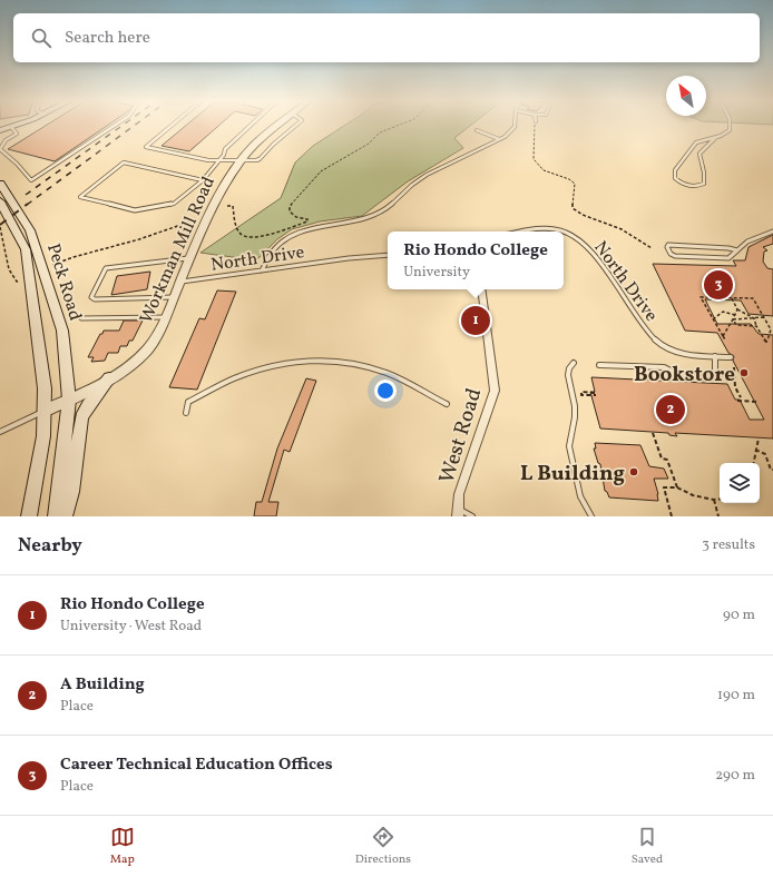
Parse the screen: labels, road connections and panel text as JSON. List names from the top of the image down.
{
  "streets": {
    "main road": ["Peck Road"],
    "street": ["Workman Mill Road", "West Road"],
    "lane": ["North Drive"]
  },
  "crossings": [
    ["Workman Mill Road", "North Drive"],
    ["Workman Mill Road", "Peck Road"]
  ],
  "places": ["Bookstore", "L Building"],
  "north": "top left",
  "page": {
    "search": "Search here",
    "popup": ["Rio Hondo College", "University"],
    "pins": ["3", "1", "2"],
    "heading": ["Nearby", "3 results"],
    "list": [
      {
        "mark": "1",
        "name": "Rio Hondo College",
        "note": "University · West Road",
        "value": "90 m"
      },
      {
        "mark": "2",
        "name": "A Building",
        "note": "Place",
        "value": "190 m"
      },
      {
        "mark": "3",
        "name": "Career Technical Education Offices",
        "note": "Place",
        "value": "290 m"
      }
    ],
    "nav": ["Map", "Directions", "Saved"]
  }
}
